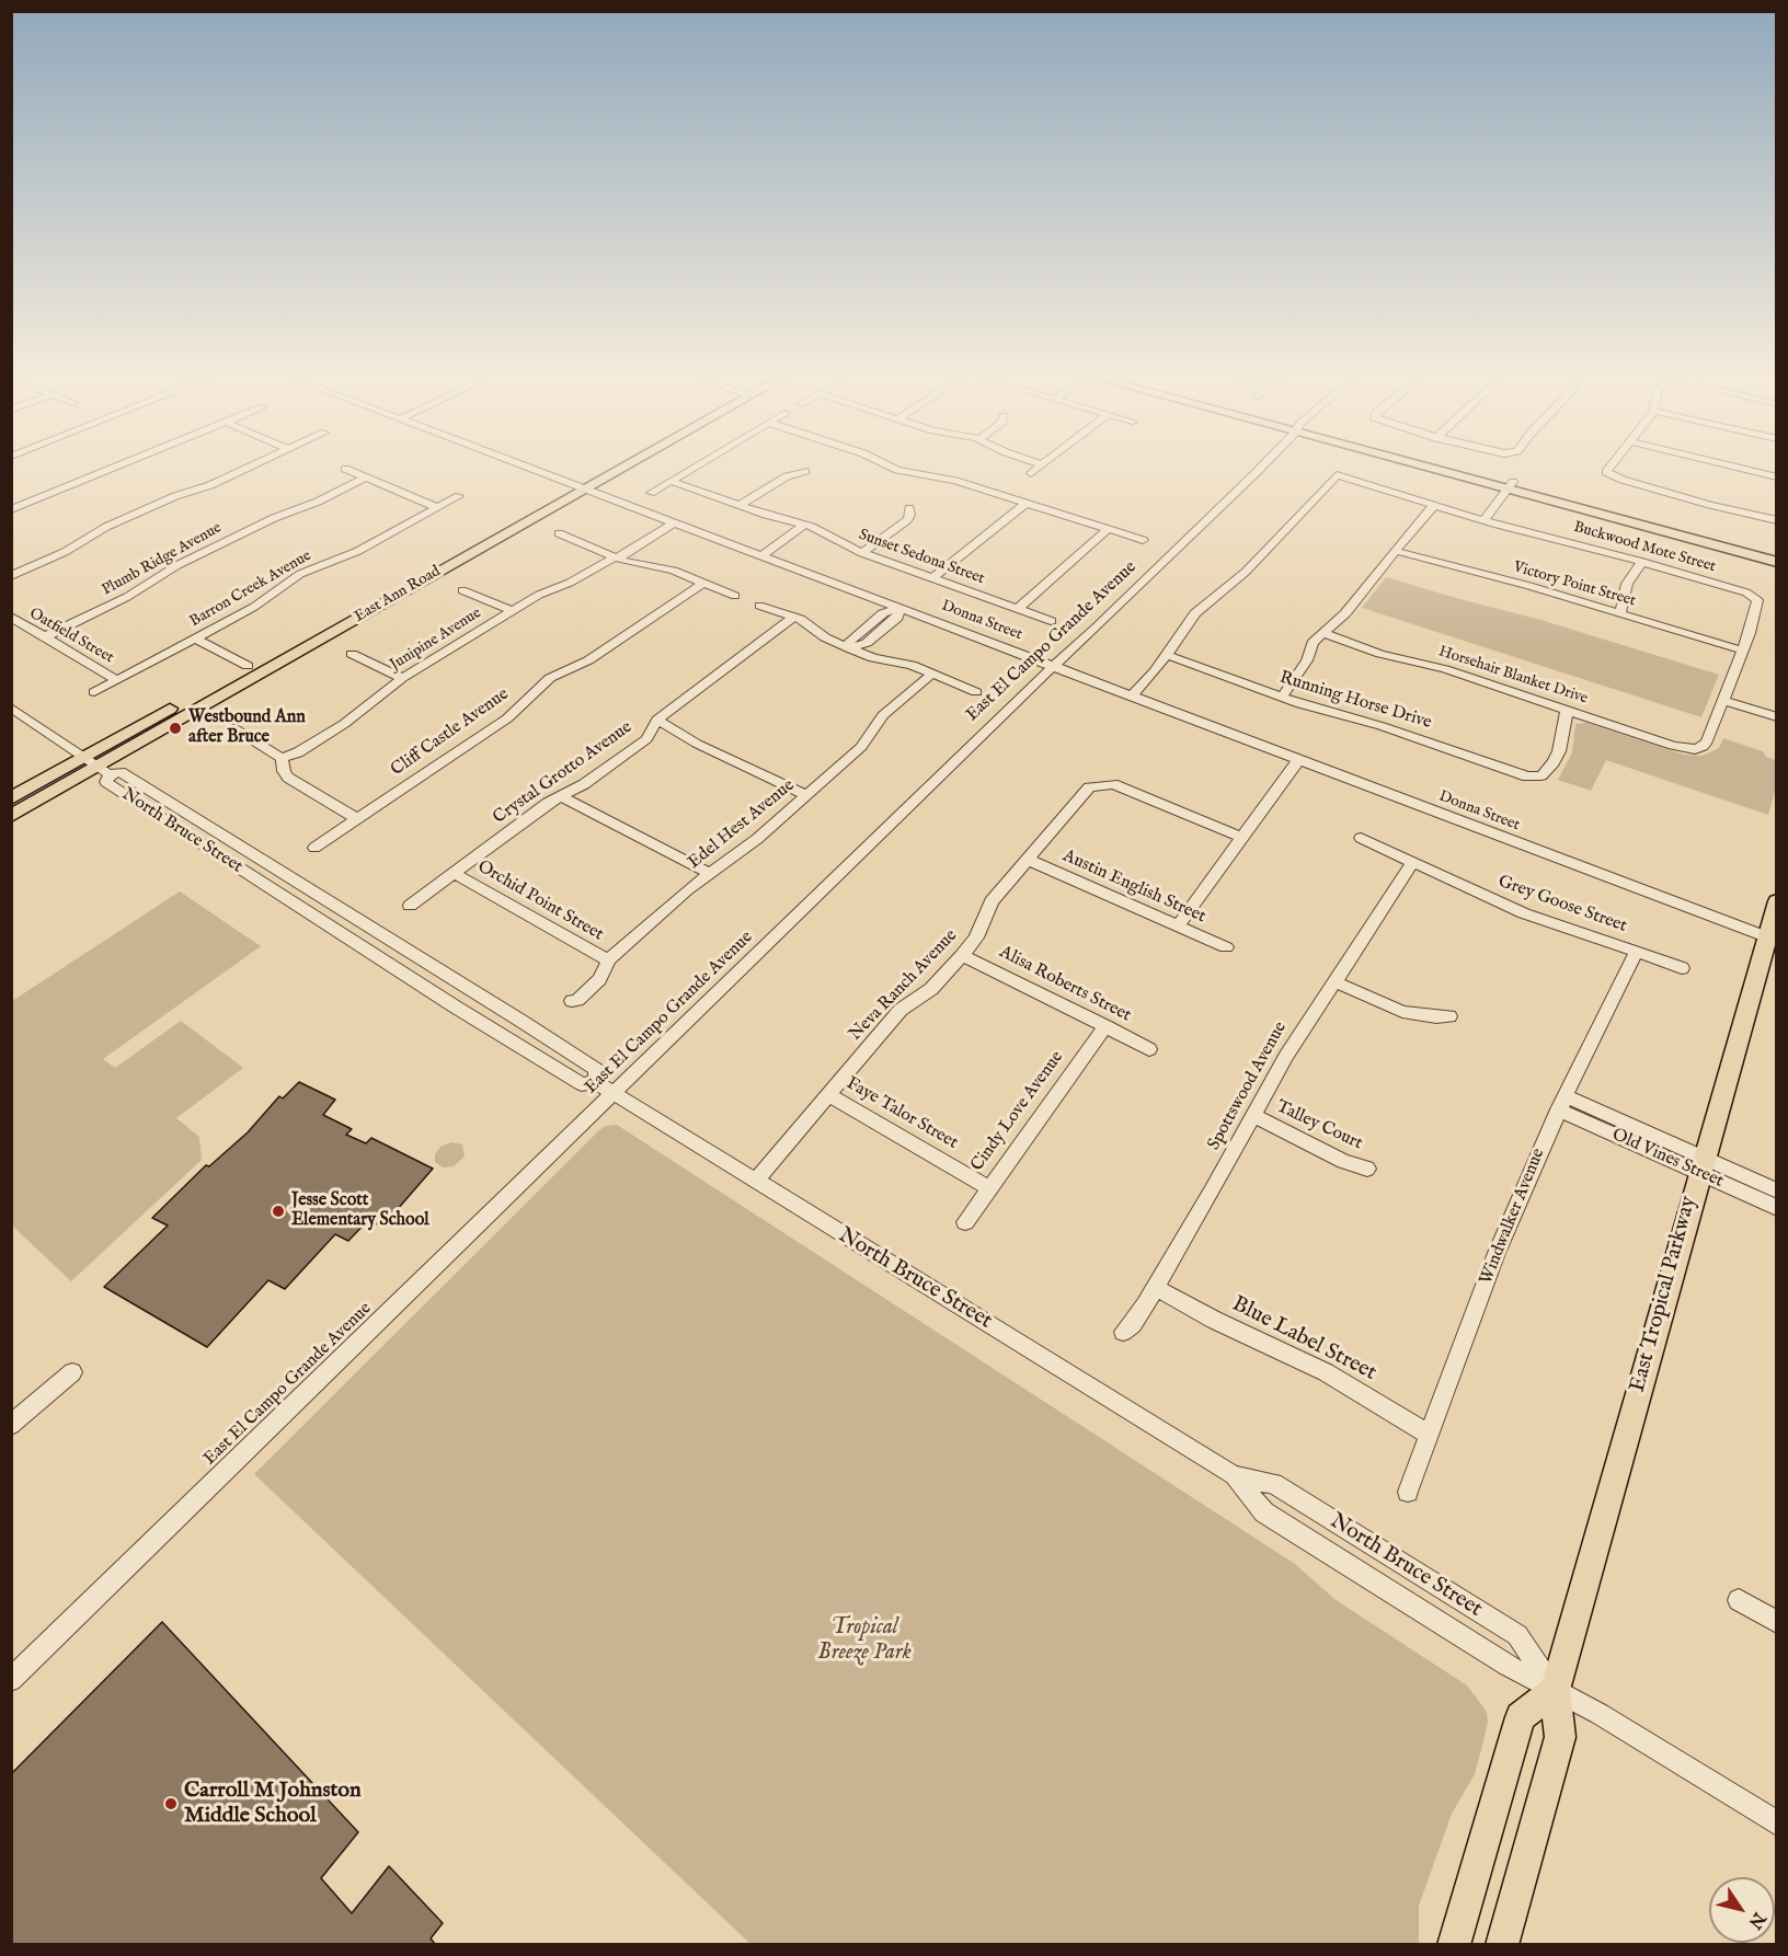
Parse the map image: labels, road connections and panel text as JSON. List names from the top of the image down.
{
  "streets": {
    "main road": ["East Ann Road", "East Tropical Parkway"],
    "street": [
      "Buckwood Mote Street",
      "Sunset Sedona Street",
      "Plumb Ridge Avenue",
      "Victory Point Street",
      "Barron Creek Avenue",
      "Donna Street",
      "Oatfield Street",
      "Junipine Avenue",
      "East El Campo Grande Avenue",
      "Horsehair Blanket Drive",
      "Running Horse Drive",
      "Cliff Castle Avenue",
      "Crystal Grotto Avenue",
      "Edel Hest Avenue",
      "North Bruce Street",
      "Austin English Street",
      "Orchid Point Street",
      "Grey Goose Street",
      "Alisa Roberts Street",
      "Neva Ranch Avenue",
      "Spottswood Avenue",
      "Cindy Love Avenue",
      "Faye Talor Street",
      "Talley Court",
      "Old Vines Street",
      "Windwalker Avenue",
      "Blue Label Street"
    ]
  },
  "crossings": [
    ["Buckwood Mote Street", "Victory Point Street"],
    ["Buckwood Mote Street", "Running Horse Drive"],
    ["Plumb Ridge Avenue", "Oatfield Street"],
    ["Barron Creek Avenue", "Oatfield Street"],
    ["East Ann Road", "Donna Street"],
    ["Donna Street", "Junipine Avenue"],
    ["Donna Street", "East El Campo Grande Avenue"],
    ["Donna Street", "East Tropical Parkway"],
    ["East El Campo Grande Avenue", "North Bruce Street"],
    ["Horsehair Blanket Drive", "Running Horse Drive"],
    ["Crystal Grotto Avenue", "Orchid Point Street"],
    ["Edel Hest Avenue", "Orchid Point Street"],
    ["North Bruce Street", "Neva Ranch Avenue"],
    ["North Bruce Street", "East Tropical Parkway"],
    ["Austin English Street", "Neva Ranch Avenue"],
    ["Grey Goose Street", "Spottswood Avenue"],
    ["Grey Goose Street", "Windwalker Avenue"],
    ["Alisa Roberts Street", "Neva Ranch Avenue"],
    ["Alisa Roberts Street", "Cindy Love Avenue"],
    ["Neva Ranch Avenue", "Faye Talor Street"],
    ["Spottswood Avenue", "Talley Court"],
    ["Spottswood Avenue", "Blue Label Street"],
    ["Cindy Love Avenue", "Faye Talor Street"],
    ["Old Vines Street", "Windwalker Avenue"],
    ["Old Vines Street", "East Tropical Parkway"],
    ["Windwalker Avenue", "Blue Label Street"]
  ],
  "parks": ["Tropical Breeze Park"],
  "places": ["Westbound Ann after Bruce", "Jesse Scott Elementary School", "Carroll M Johnston Middle School"],
  "north": "bottom right"
}
